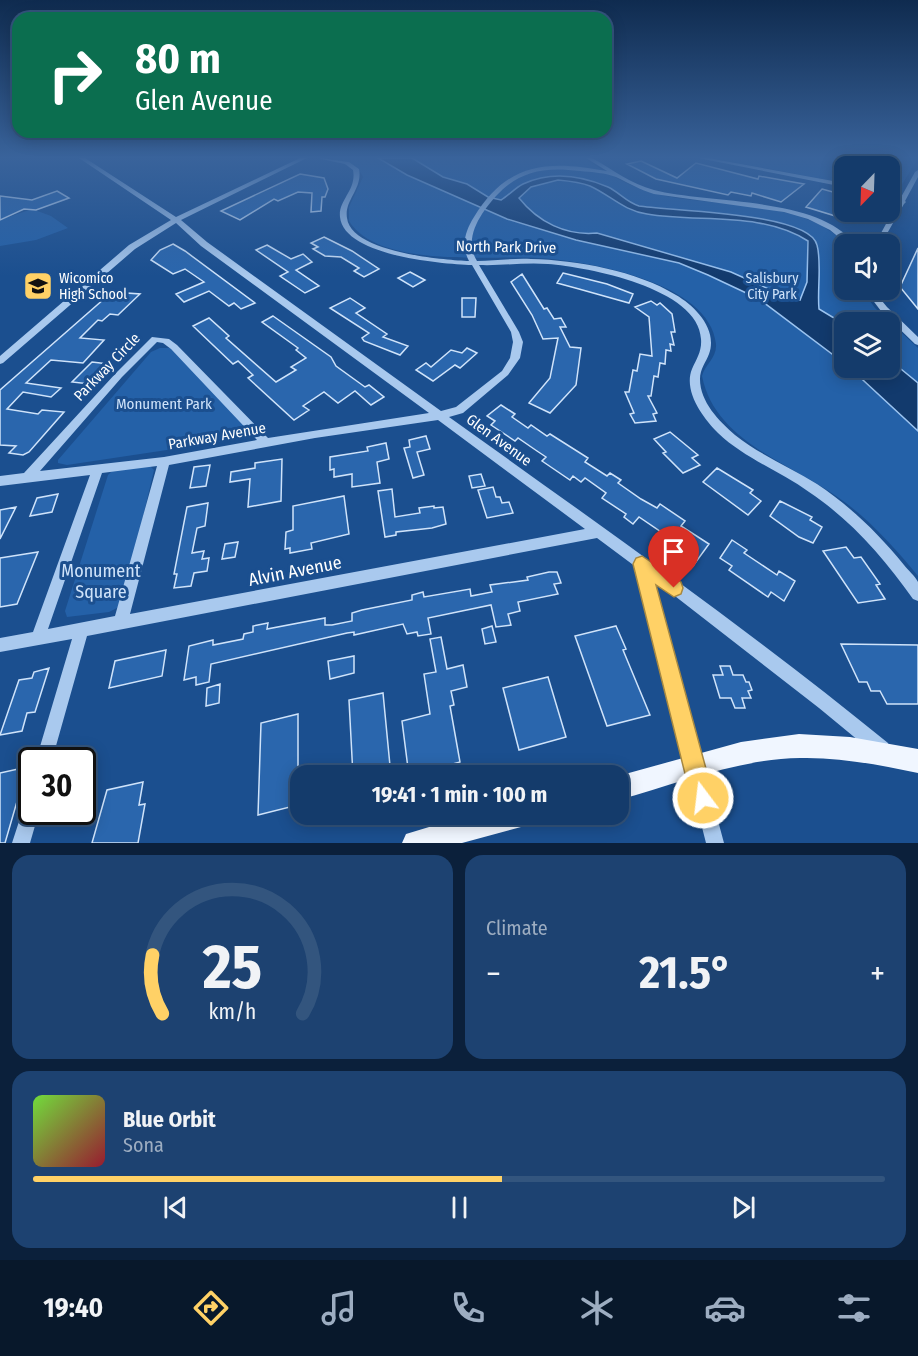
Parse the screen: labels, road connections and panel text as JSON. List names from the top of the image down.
{
  "streets": {
    "street": [
      "North Park Drive",
      "Parkway Circle",
      "Parkway Avenue",
      "Glen Avenue",
      "Alvin Avenue"
    ]
  },
  "crossings": [
    ["North Park Drive", "Parkway Avenue"],
    ["Parkway Circle", "Parkway Avenue"],
    ["Parkway Avenue", "Glen Avenue"],
    ["Glen Avenue", "Alvin Avenue"]
  ],
  "parks": ["Salisbury City Park", "Monument Park", "Monument Square"],
  "places": {
    "school or university": ["Wicomico High School"]
  },
  "north": "bottom left",
  "page": {
    "turn": ["80 m", "Glen Avenue"],
    "limit": "30",
    "trip": "19:41 · 1 min · 100 m",
    "tile": "Climate",
    "heat": ["−", "21.5°", "+"],
    "song": ["Blue Orbit", "Sona"],
    "tabs": "19:40",
    "gauge": ["25", "km/h"]
  }
}
